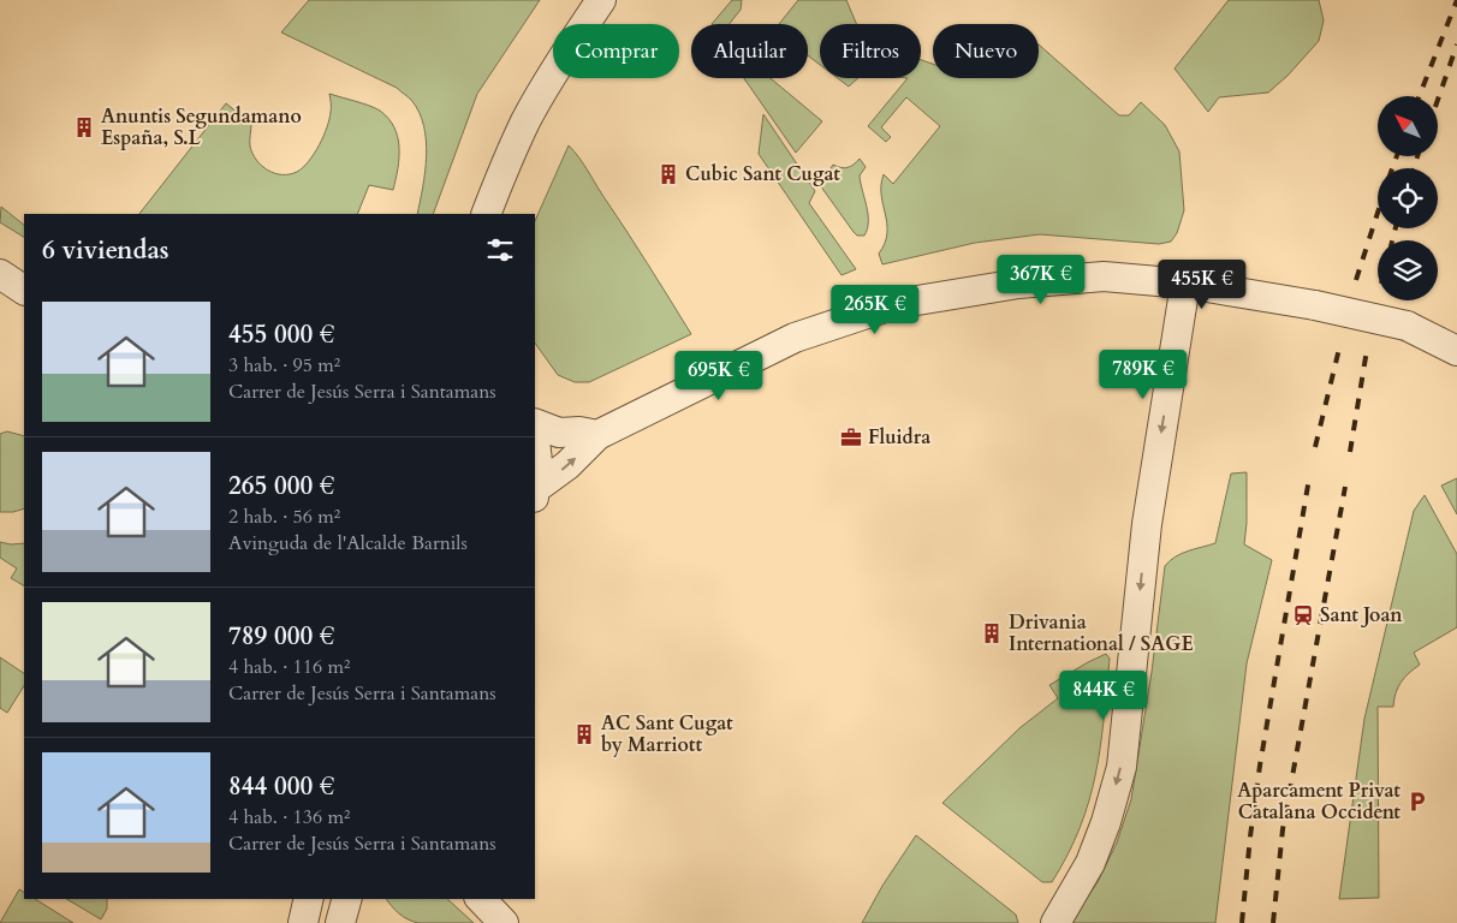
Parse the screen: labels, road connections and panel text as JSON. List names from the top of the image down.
{
  "places": {
    "building": [
      "Anuntis Segundamano España, S.L",
      "Cubic Sant Cugat",
      "Drivania International / SAGE",
      "AC Sant Cugat by Marriott"
    ],
    "office": ["Fluidra"],
    "station": ["Sant Joan"],
    "parking": ["Aparcament Privat Catalana Occident"]
  },
  "north": "top left",
  "page": {
    "chip": [
      "Comprar",
      "Alquilar",
      "Filtros",
      "Nuevo"
    ],
    "heading": "6 viviendas",
    "price": [
      "367K €",
      "455K €",
      "265K €",
      "789K €",
      "695K €",
      "844K €"
    ],
    "list": [
      {
        "name": "455 000 €",
        "note": "3 hab. · 95 m² · Carrer de Jesús Serra i Santamans"
      },
      {
        "name": "265 000 €",
        "note": "2 hab. · 56 m² · Avinguda de l'Alcalde Barnils"
      },
      {
        "name": "789 000 €",
        "note": "4 hab. · 116 m² · Carrer de Jesús Serra i Santamans"
      },
      {
        "name": "844 000 €",
        "note": "4 hab. · 136 m² · Carrer de Jesús Serra i Santamans"
      }
    ]
  }
}
